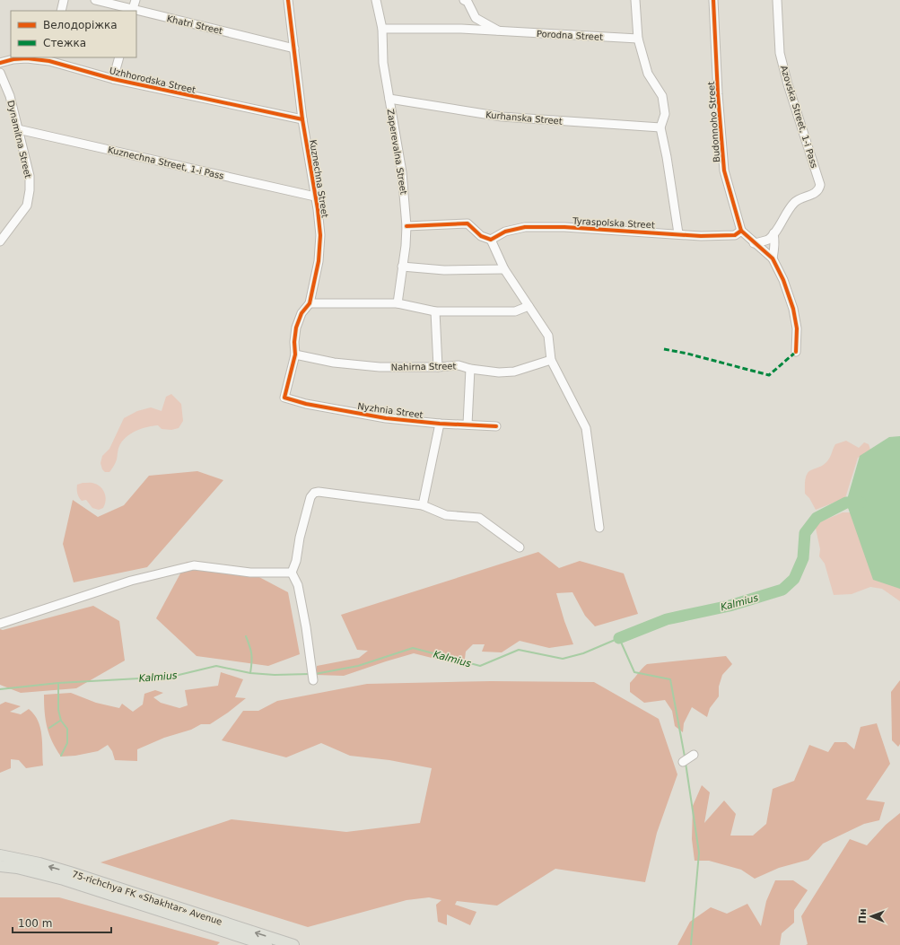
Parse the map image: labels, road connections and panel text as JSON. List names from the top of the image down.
{
  "streets": {
    "main road": ["75-richchya FK «Shakhtar» Avenue"],
    "street": [
      "Khatri Street",
      "Porodna Street",
      "Uzhhorodska Street",
      "Azovska Street, 1-i Pass",
      "Kurhanska Street",
      "Budonnoho Street",
      "Dynamitna Street",
      "Zaperevalna Street",
      "Kuznechna Street, 1-i Pass",
      "Kuznechna Street",
      "Tyraspolska Street",
      "Nahirna Street",
      "Nyzhnia Street"
    ]
  },
  "crossings": [
    ["Khatri Street", "Kuznechna Street"],
    ["Porodna Street", "Zaperevalna Street"],
    ["Uzhhorodska Street", "Kuznechna Street"],
    ["Kurhanska Street", "Zaperevalna Street"],
    ["Budonnoho Street", "Tyraspolska Street"],
    ["Dynamitna Street", "Kuznechna Street, 1-i Pass"],
    ["Kuznechna Street, 1-i Pass", "Kuznechna Street"],
    ["Kuznechna Street", "Nahirna Street"],
    ["Kuznechna Street", "Nyzhnia Street"]
  ],
  "water": ["Kalmius"],
  "legend": ["Велодоріжка", "Стежка"],
  "scale_bar": "100 m",
  "north": "left"
}
